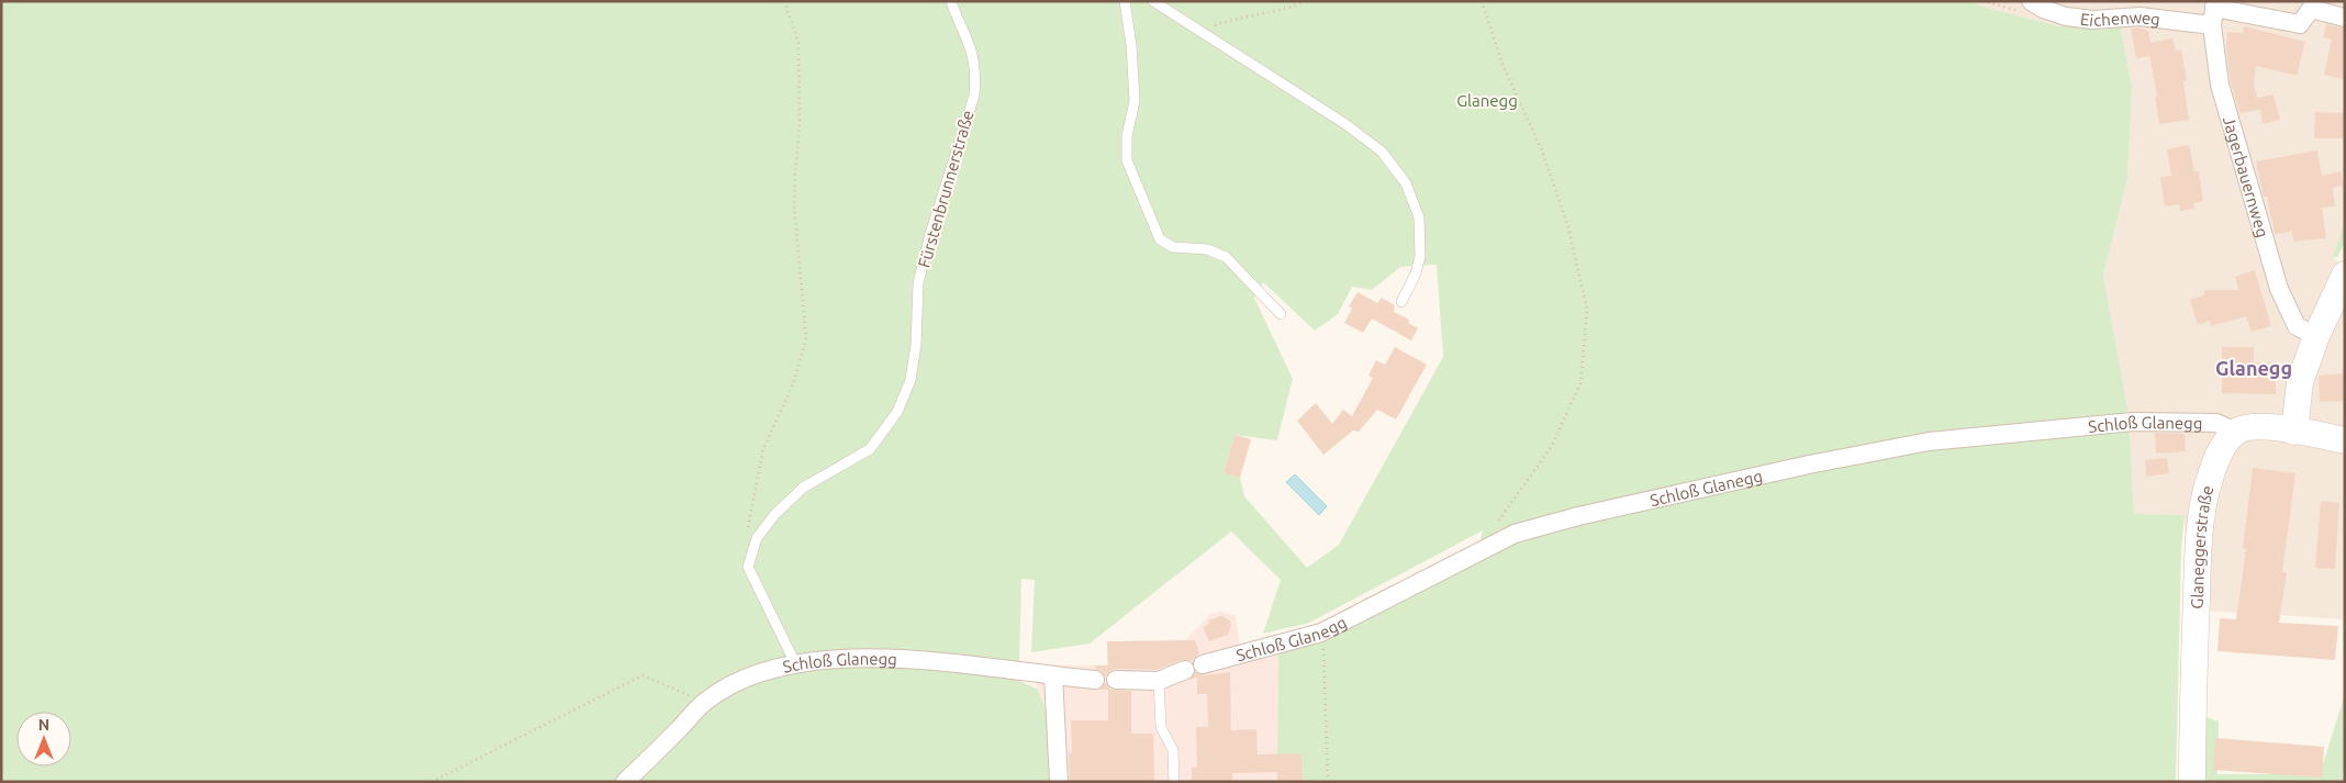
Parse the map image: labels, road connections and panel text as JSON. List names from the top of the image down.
{
  "streets": {
    "street": [
      "Eichenweg",
      "Jagerbauernweg",
      "Schloß Glanegg",
      "Glaneggerstraße"
    ],
    "lane": ["Fürstenbrunnerstraße"]
  },
  "crossings": [
    ["Eichenweg", "Jagerbauernweg"],
    ["Fürstenbrunnerstraße", "Schloß Glanegg"],
    ["Schloß Glanegg", "Glaneggerstraße"]
  ],
  "districts": ["Glanegg"],
  "parks": ["Glanegg"],
  "north": "top"
}
